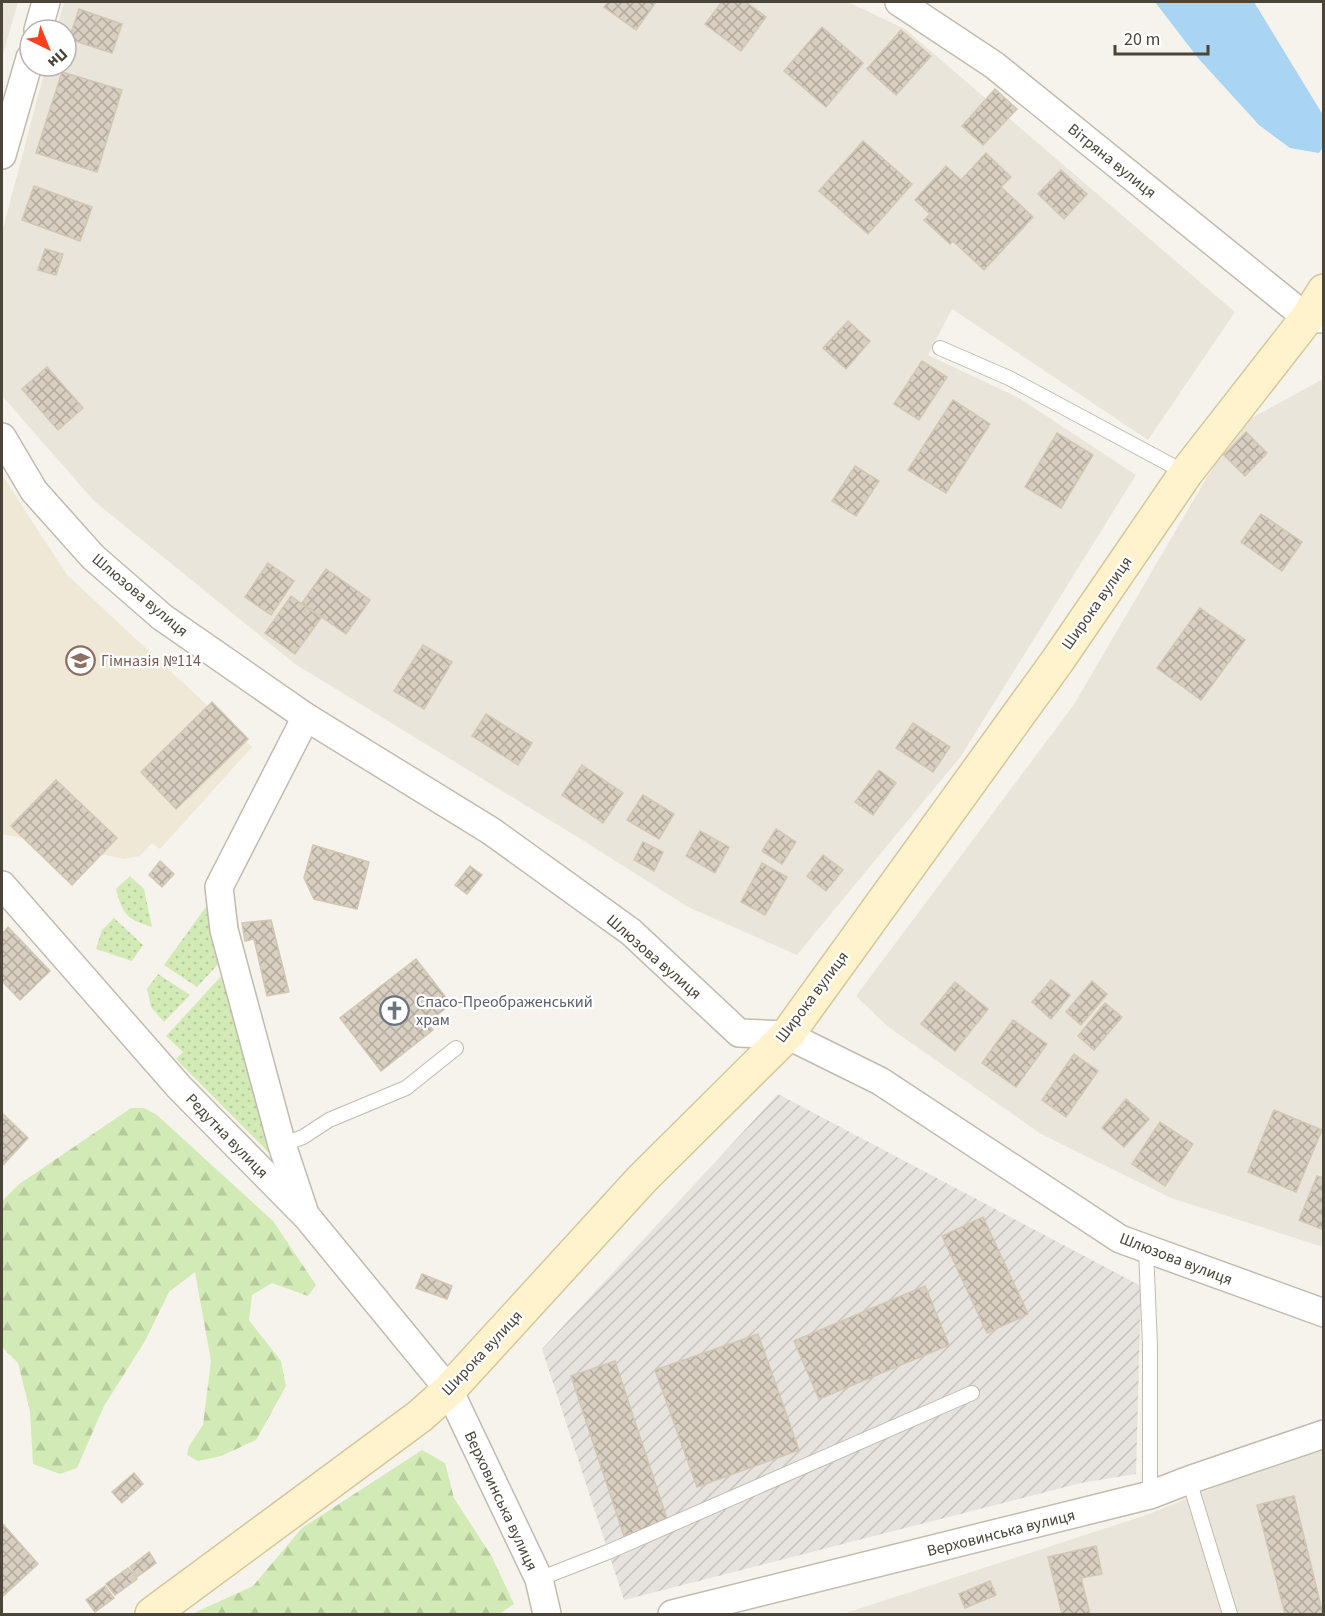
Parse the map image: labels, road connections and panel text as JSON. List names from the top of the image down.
{
  "streets": {
    "main road": ["Широка вулиця"],
    "street": [
      "Вітряна вулиця",
      "Шлюзова вулиця",
      "Редутна вулиця",
      "Верховинська вулиця"
    ]
  },
  "crossings": [
    ["Вітряна вулиця", "Широка вулиця"],
    ["Шлюзова вулиця", "Широка вулиця"],
    ["Широка вулиця", "Редутна вулиця"],
    ["Широка вулиця", "Верховинська вулиця"],
    ["Редутна вулиця", "Верховинська вулиця"]
  ],
  "places": {
    "school or university": ["Гімназія №114"],
    "church": ["Спасо-Преображенський храм"]
  },
  "scale_bar": "20 m",
  "north": "bottom right"
}
